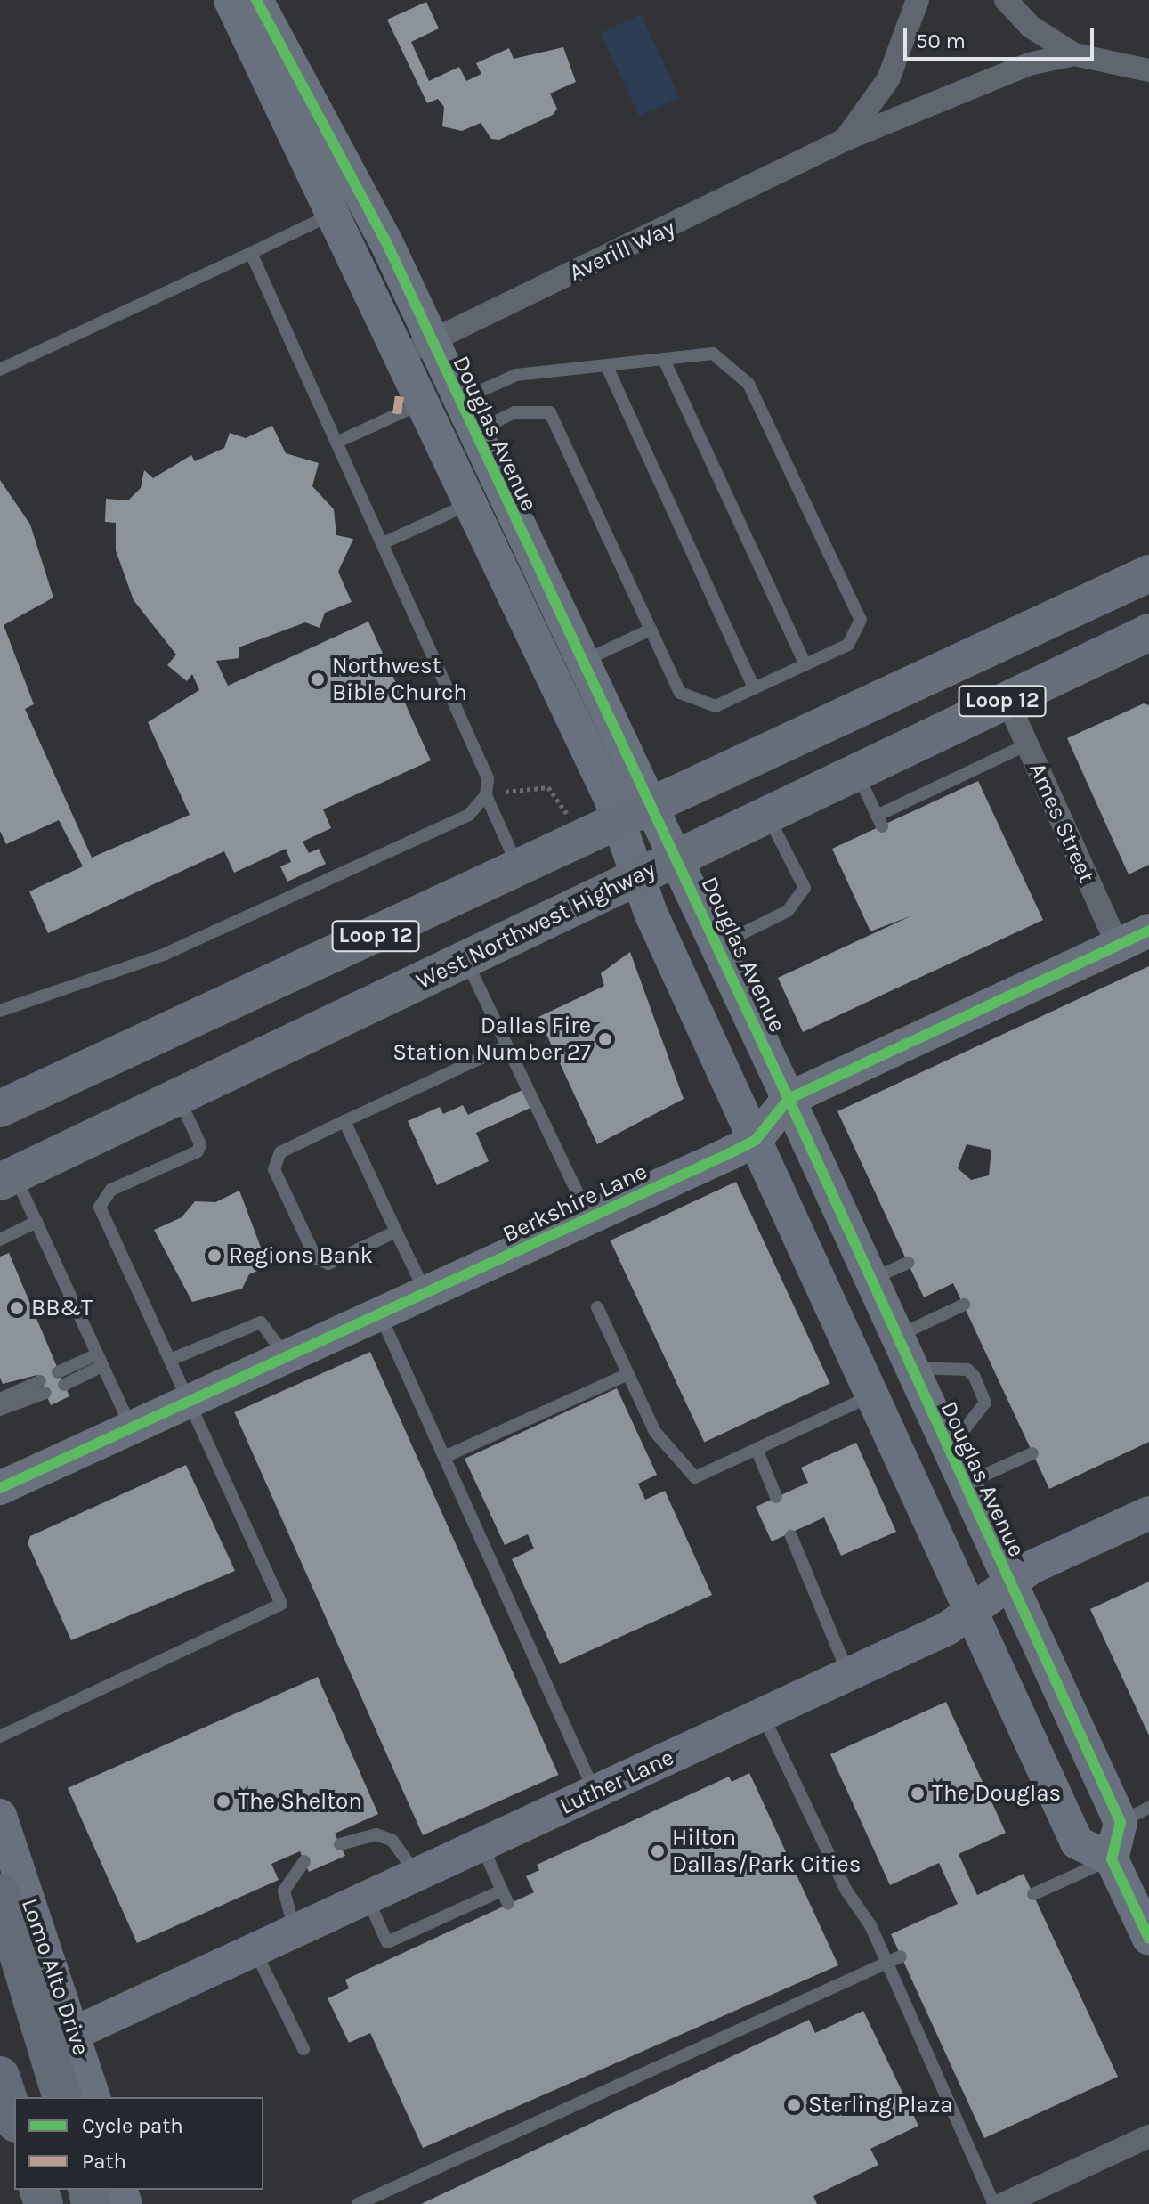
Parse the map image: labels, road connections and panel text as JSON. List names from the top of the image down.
{
  "streets": {
    "main road": ["Loop 12", "West Northwest Highway"],
    "street": [
      "Averill Way",
      "Douglas Avenue",
      "Ames Street",
      "Berkshire Lane",
      "Luther Lane",
      "Lomo Alto Drive"
    ]
  },
  "crossings": [
    ["Averill Way", "Douglas Avenue"],
    ["Douglas Avenue", "Loop 12"],
    ["Douglas Avenue", "West Northwest Highway"],
    ["Douglas Avenue", "Berkshire Lane"],
    ["Douglas Avenue", "Luther Lane"],
    ["Ames Street", "West Northwest Highway"],
    ["Ames Street", "Berkshire Lane"],
    ["Luther Lane", "Lomo Alto Drive"]
  ],
  "places": [
    "Northwest Bible Church",
    "Dallas Fire Station Number 27",
    "Regions Bank",
    "BB&T",
    "The Douglas",
    "The Shelton",
    "Hilton Dallas/Park Cities",
    "Sterling Plaza"
  ],
  "legend": ["Cycle path", "Path"],
  "scale_bar": "50 m"
}
